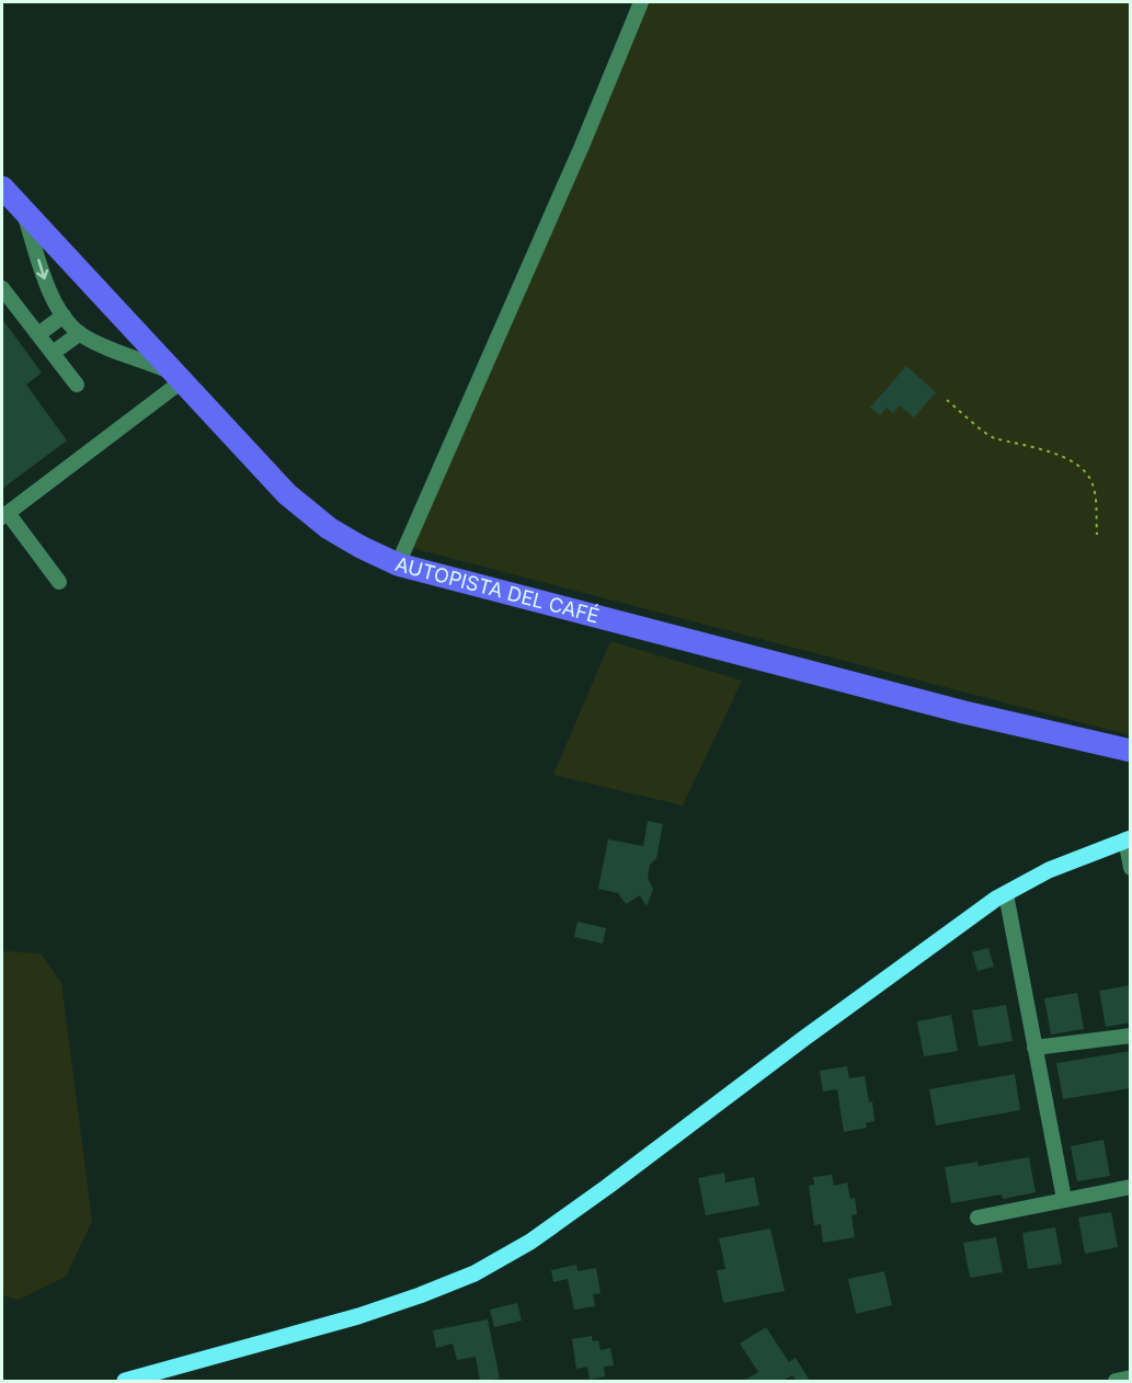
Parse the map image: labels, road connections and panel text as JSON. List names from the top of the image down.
{
  "streets": {
    "highway": ["AUTOPISTA DEL CAFÉ"]
  }
}
